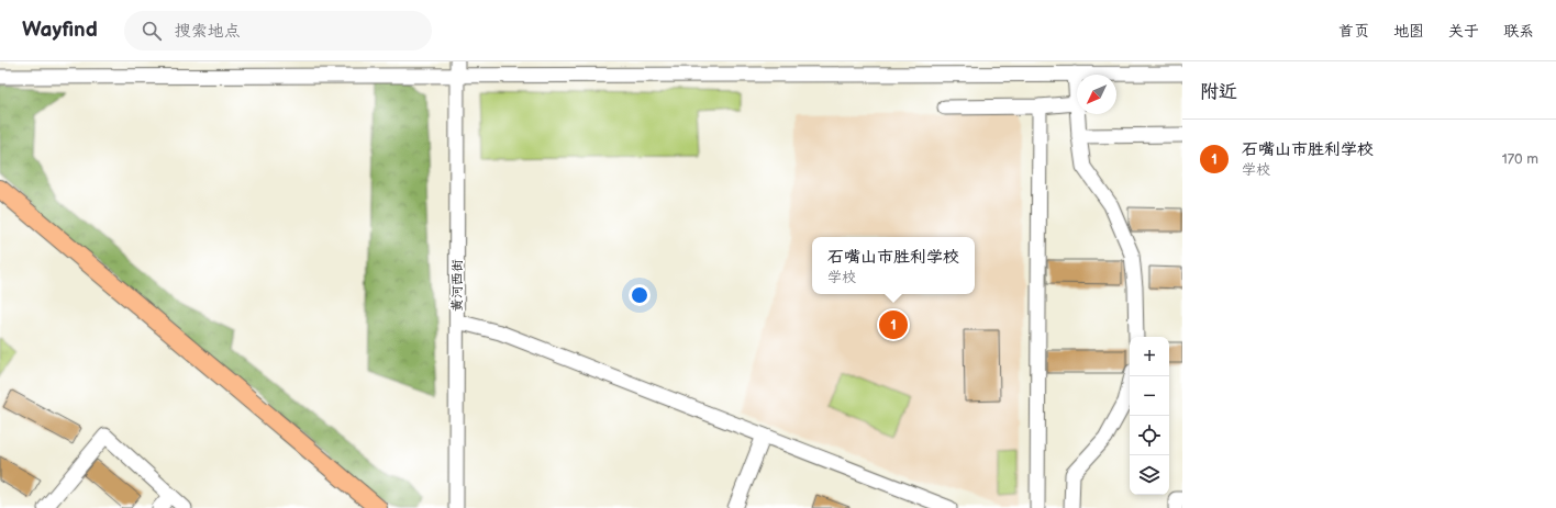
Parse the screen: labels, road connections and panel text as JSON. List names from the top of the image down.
{
  "streets": {
    "street": ["黄河西街"]
  },
  "north": "bottom left",
  "page": {
    "header": "Wayfind",
    "search": "搜索地点",
    "nav": [
      "首页",
      "地图",
      "关于",
      "联系"
    ],
    "heading": "附近",
    "list": [
      {
        "mark": "1",
        "name": "石嘴山市胜利学校",
        "note": "学校",
        "value": "170 m"
      }
    ],
    "popup": ["石嘴山市胜利学校", "学校"],
    "pins": "1",
    "map_buttons": ["+", "−"]
  }
}
